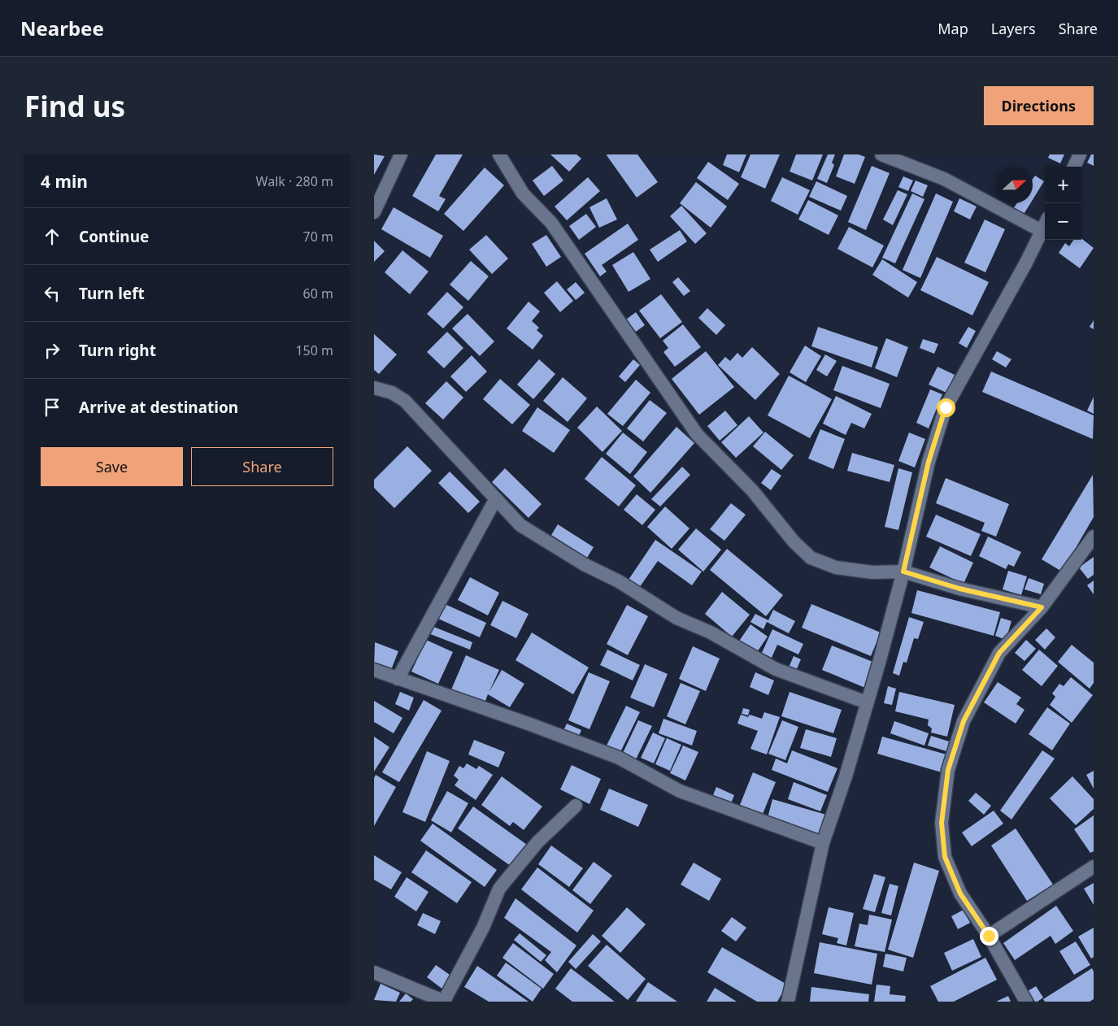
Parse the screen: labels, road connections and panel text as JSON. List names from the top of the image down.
{
  "north": "right",
  "page": {
    "header": "Nearbee",
    "nav": ["Map", "Layers", "Share"],
    "buttons": [
      "Directions",
      ["Save", "Share"]
    ],
    "title": "Find us",
    "heading": ["4 min", "Walk · 280 m"],
    "map_buttons": ["+", "−"],
    "list": [
      ["Continue", "70 m"],
      ["Turn left", "60 m"],
      ["Turn right", "150 m"],
      "Arrive at destination"
    ]
  }
}
